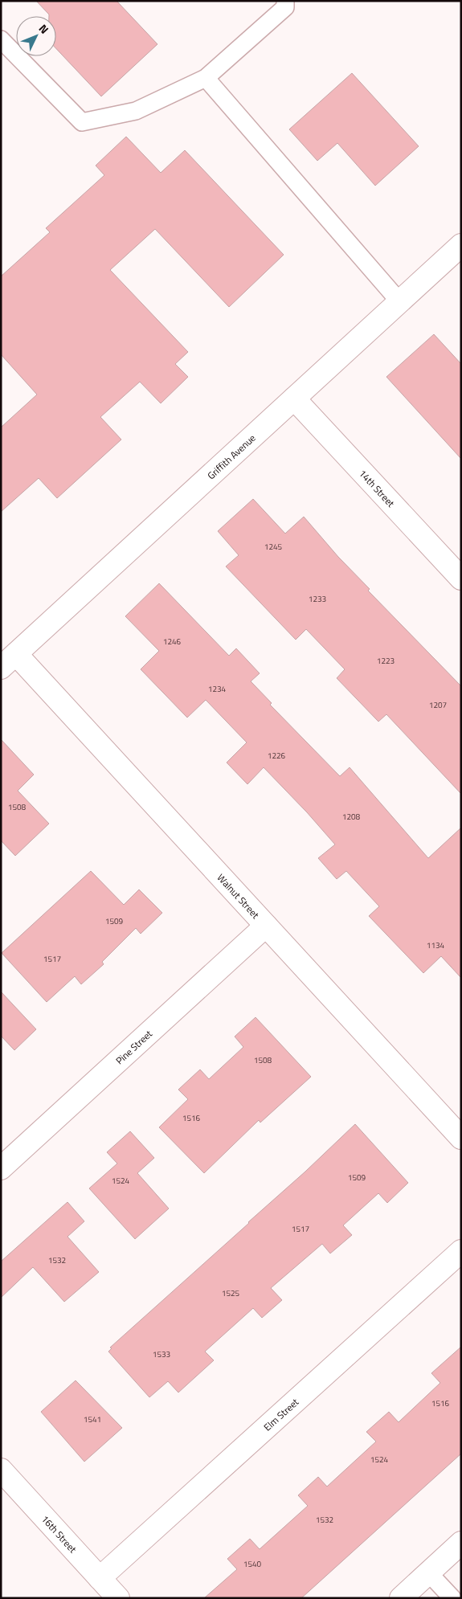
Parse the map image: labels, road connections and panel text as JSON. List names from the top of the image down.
{
  "streets": {
    "street": [
      "Griffith Avenue",
      "14th Street",
      "Walnut Street",
      "Pine Street",
      "Elm Street",
      "16th Street"
    ]
  },
  "crossings": [
    ["Griffith Avenue", "14th Street"],
    ["Griffith Avenue", "Walnut Street"],
    ["Walnut Street", "Pine Street"],
    ["Elm Street", "16th Street"]
  ],
  "house_numbers": [
    "1245",
    "1233",
    "1246",
    "1223",
    "1234",
    "1207",
    "1226",
    "1508",
    "1208",
    "1509",
    "1134",
    "1517",
    "1508",
    "1516",
    "1509",
    "1524",
    "1517",
    "1532",
    "1525",
    "1533",
    "1516",
    "1541",
    "1524",
    "1532",
    "1540"
  ],
  "north": "top right"
}
